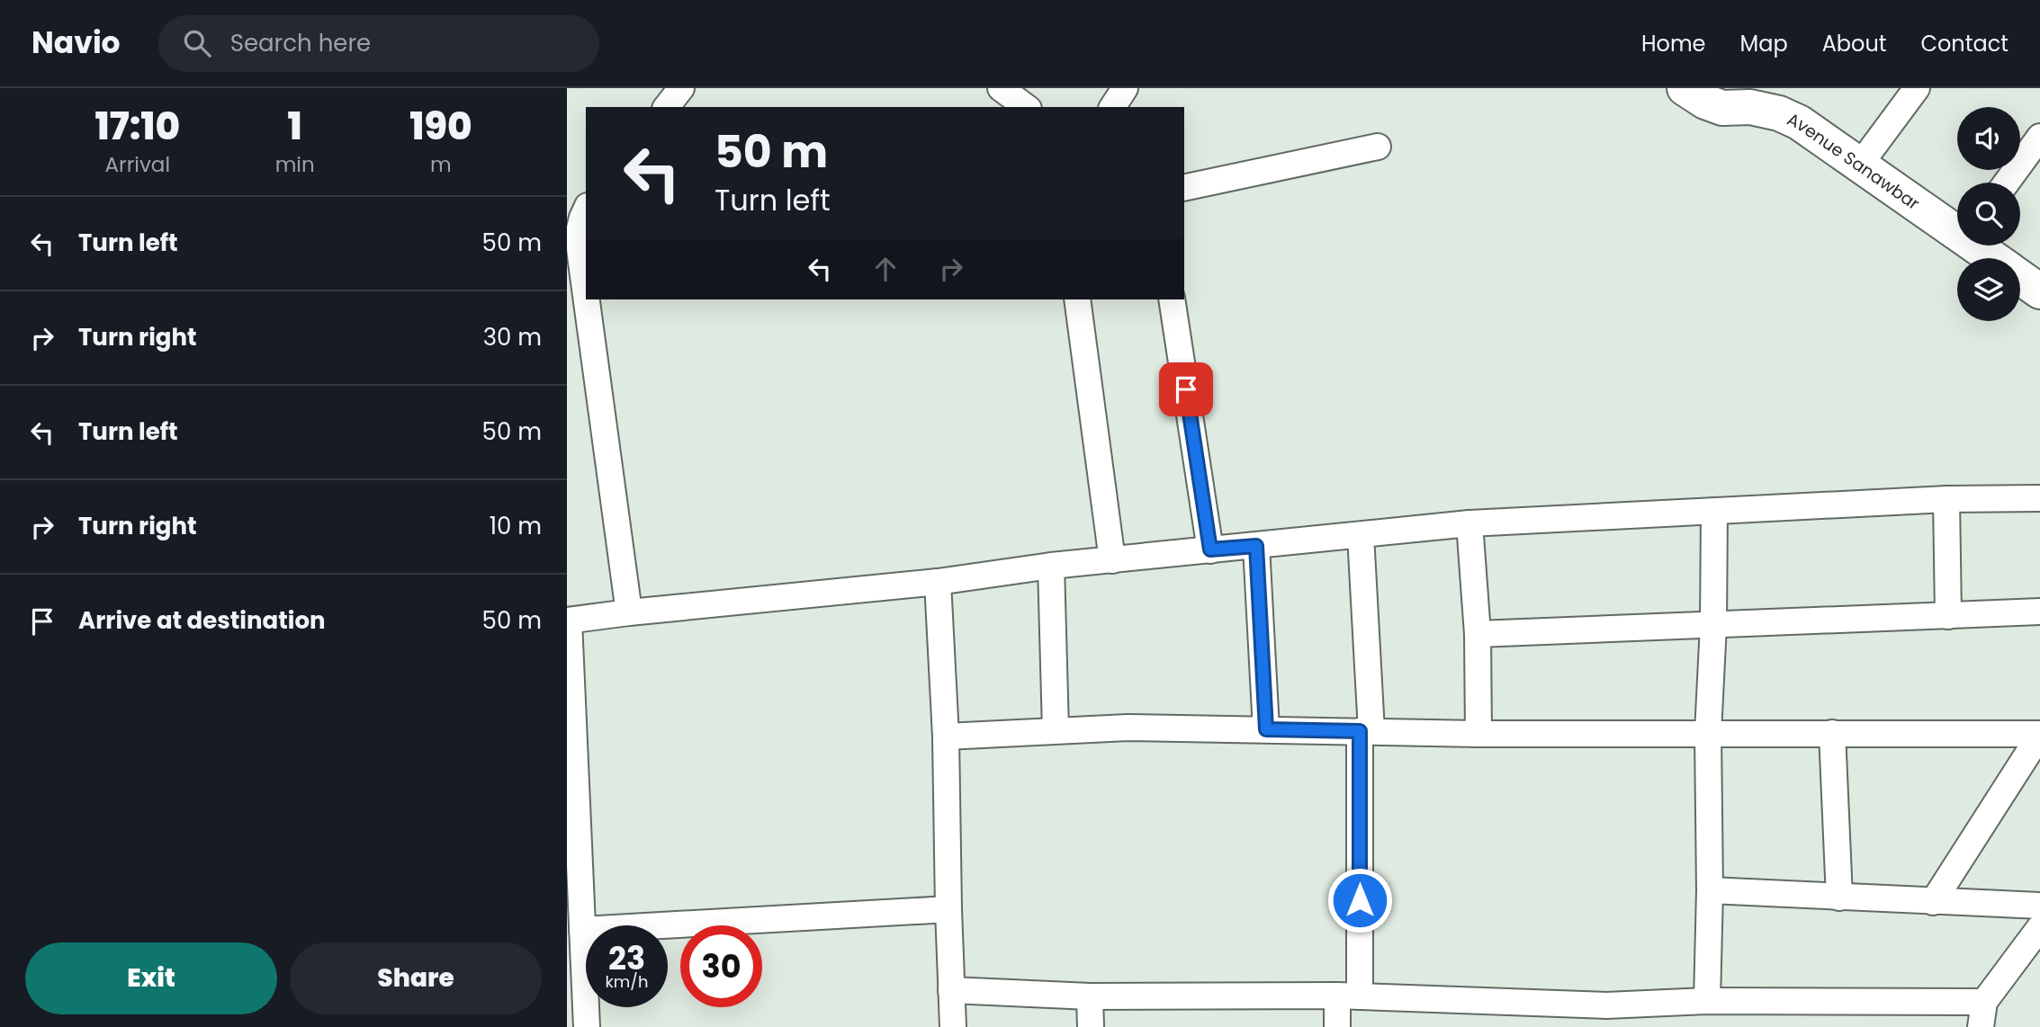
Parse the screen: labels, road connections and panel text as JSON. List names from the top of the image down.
{
  "streets": {
    "street": ["Avenue Sanawbar"]
  },
  "page": {
    "header": "Navio",
    "search": "Search here",
    "nav": [
      "Home",
      "Map",
      "About",
      "Contact"
    ],
    "eta": [
      "17:10",
      "Arrival",
      "1",
      "min",
      "190",
      "m"
    ],
    "turn": ["50 m", "Turn left"],
    "list": [
      {
        "name": "Turn left",
        "value": "50 m"
      },
      {
        "name": "Turn right",
        "value": "30 m"
      },
      {
        "name": "Turn left",
        "value": "50 m"
      },
      {
        "name": "Turn right",
        "value": "10 m"
      },
      {
        "name": "Arrive at destination",
        "value": "50 m"
      }
    ],
    "speed": "23 km/h",
    "limit": "30",
    "buttons": ["Exit", "Share"]
  }
}
